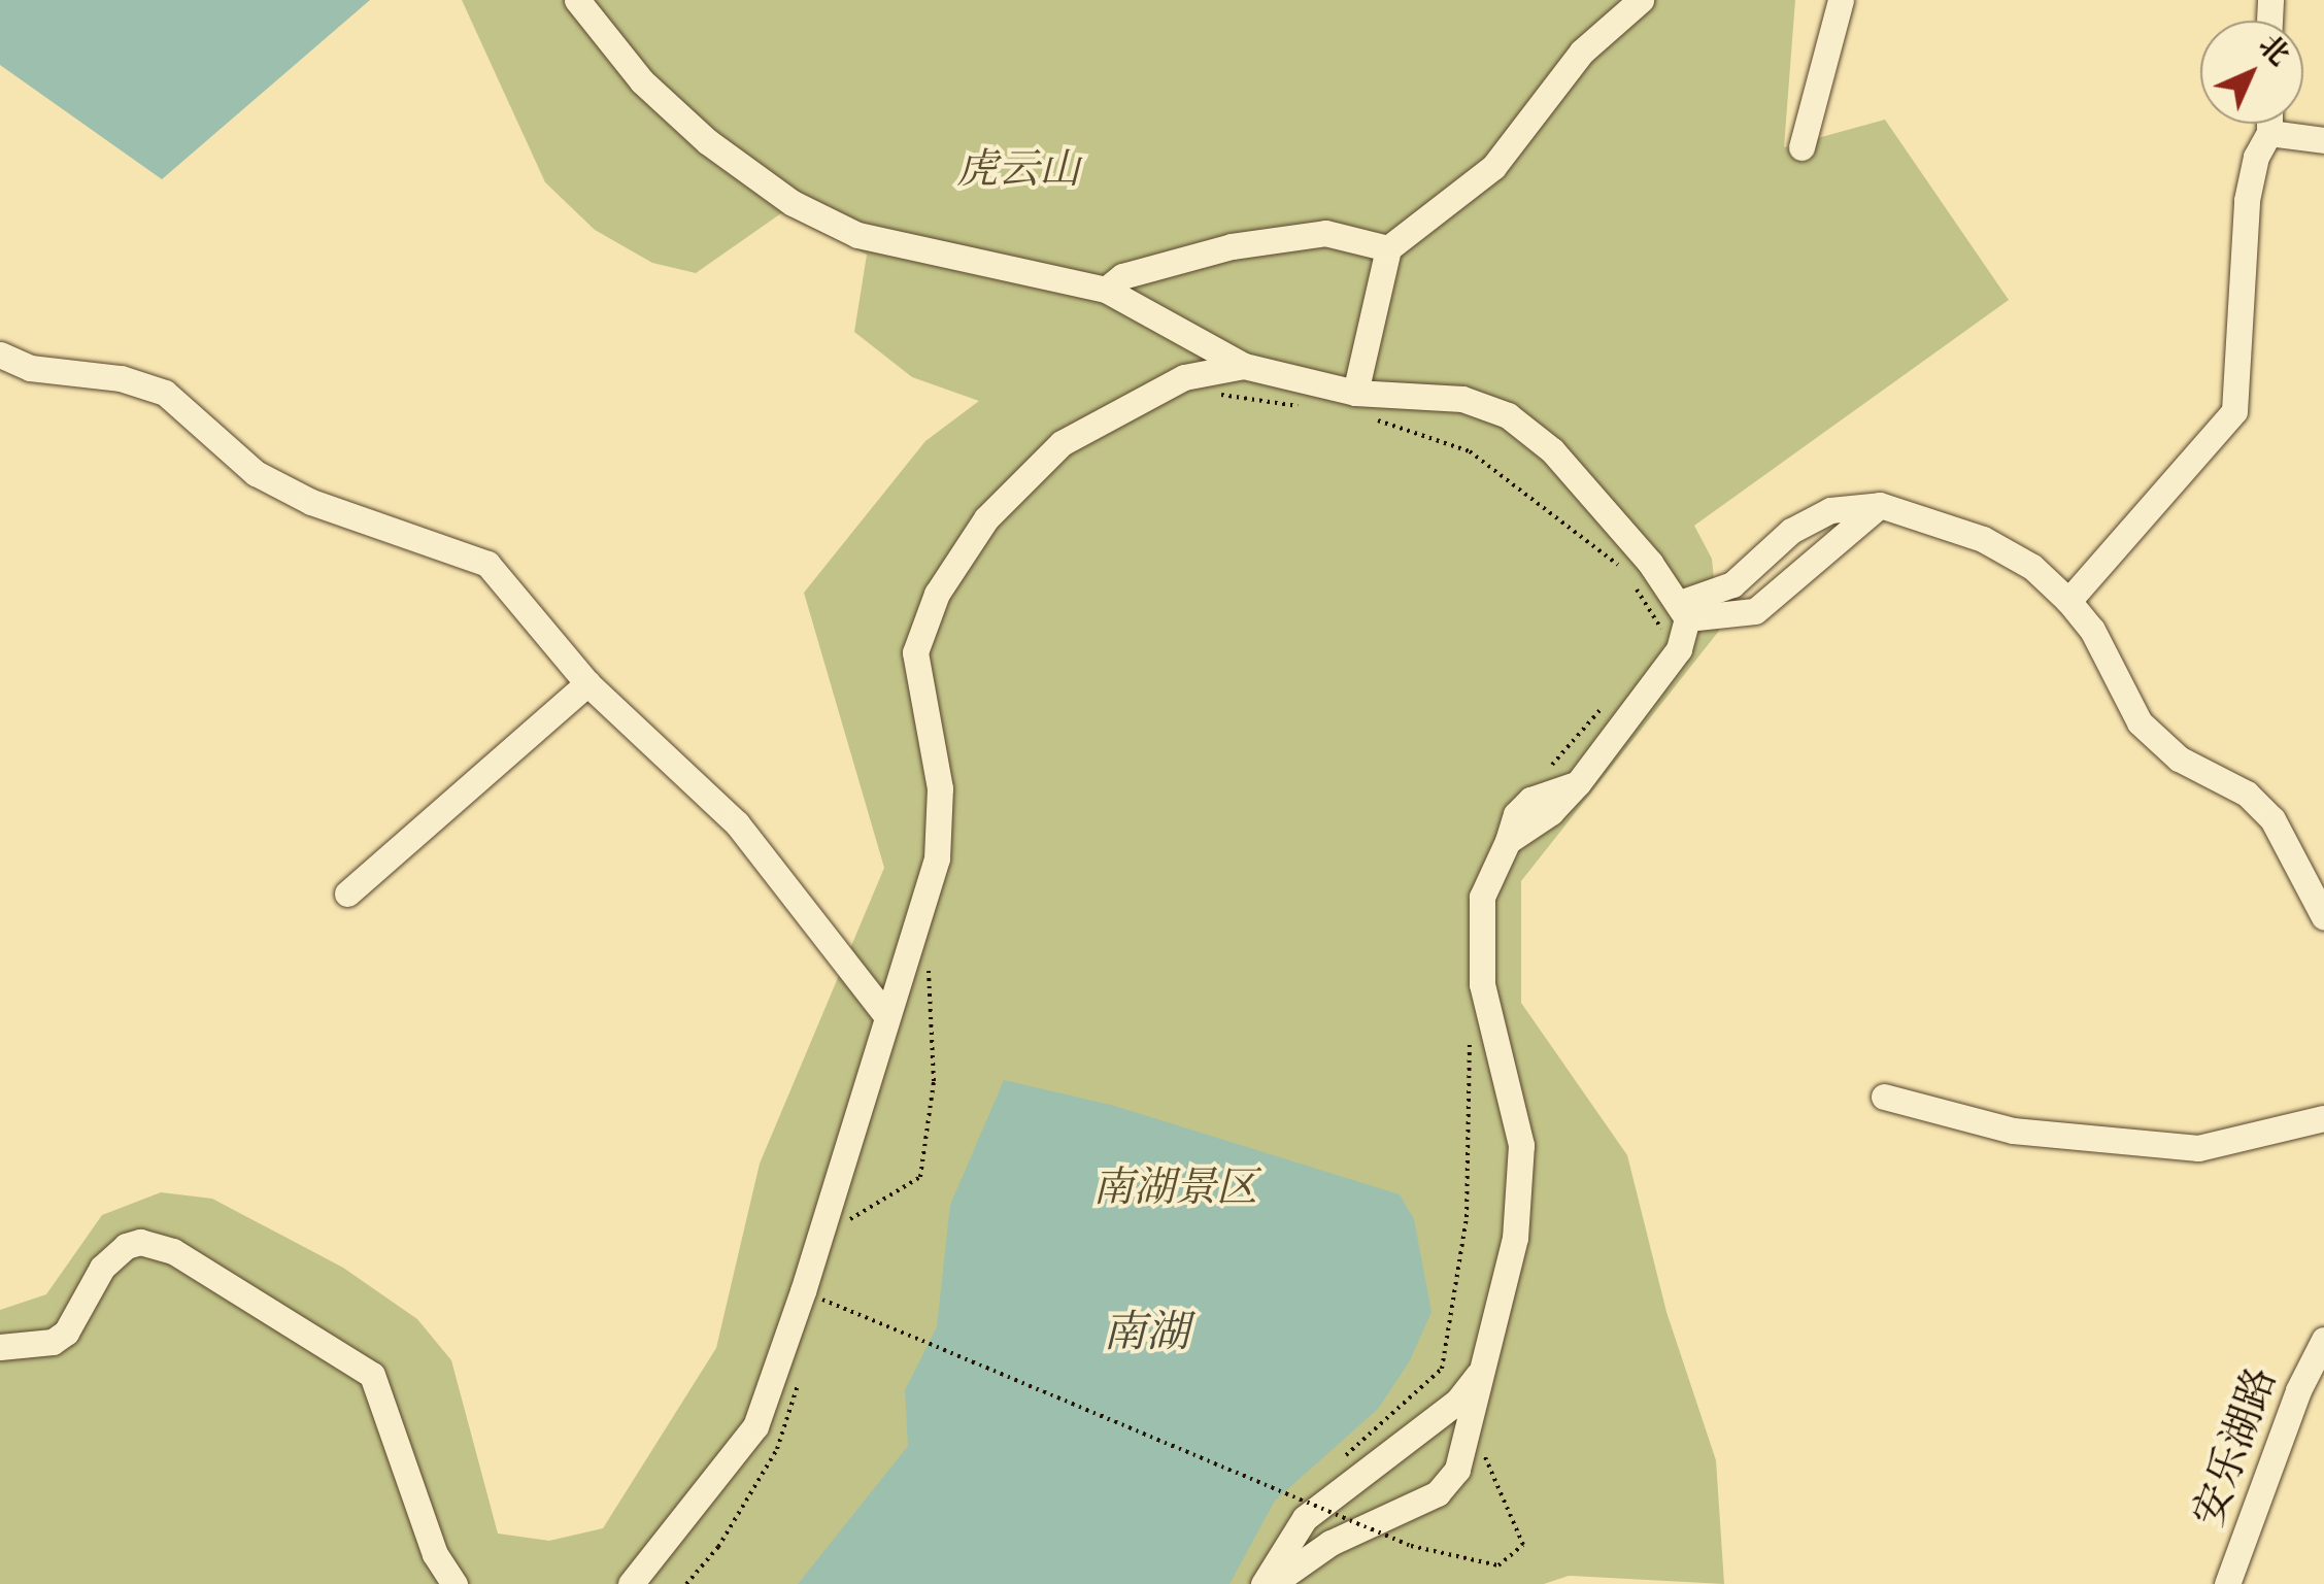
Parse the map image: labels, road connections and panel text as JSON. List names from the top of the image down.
{
  "streets": {
    "street": ["安乐湖路"]
  },
  "water": ["南湖"],
  "parks": ["虎云山", "南湖景区"],
  "north": "top right"
}
